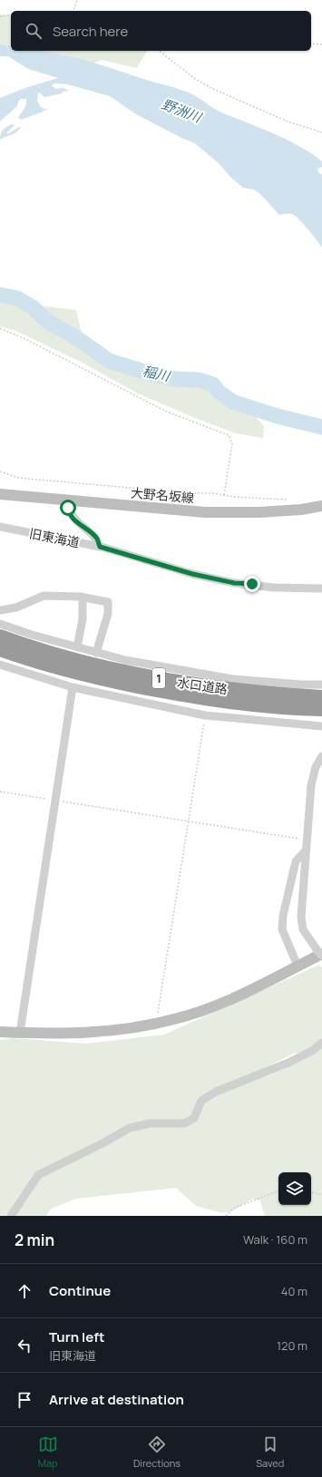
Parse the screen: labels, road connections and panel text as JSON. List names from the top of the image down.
{
  "streets": {
    "highway": ["1", "水口道路"],
    "street": ["大野名坂線", "旧東海道"]
  },
  "water": ["野洲川", "稲川"],
  "page": {
    "search": "Search here",
    "heading": ["2 min", "Walk · 160 m"],
    "list": [
      ["Continue", "40 m"],
      ["Turn left", "旧東海道", "120 m"],
      "Arrive at destination"
    ],
    "nav": ["Map", "Directions", "Saved"]
  }
}
